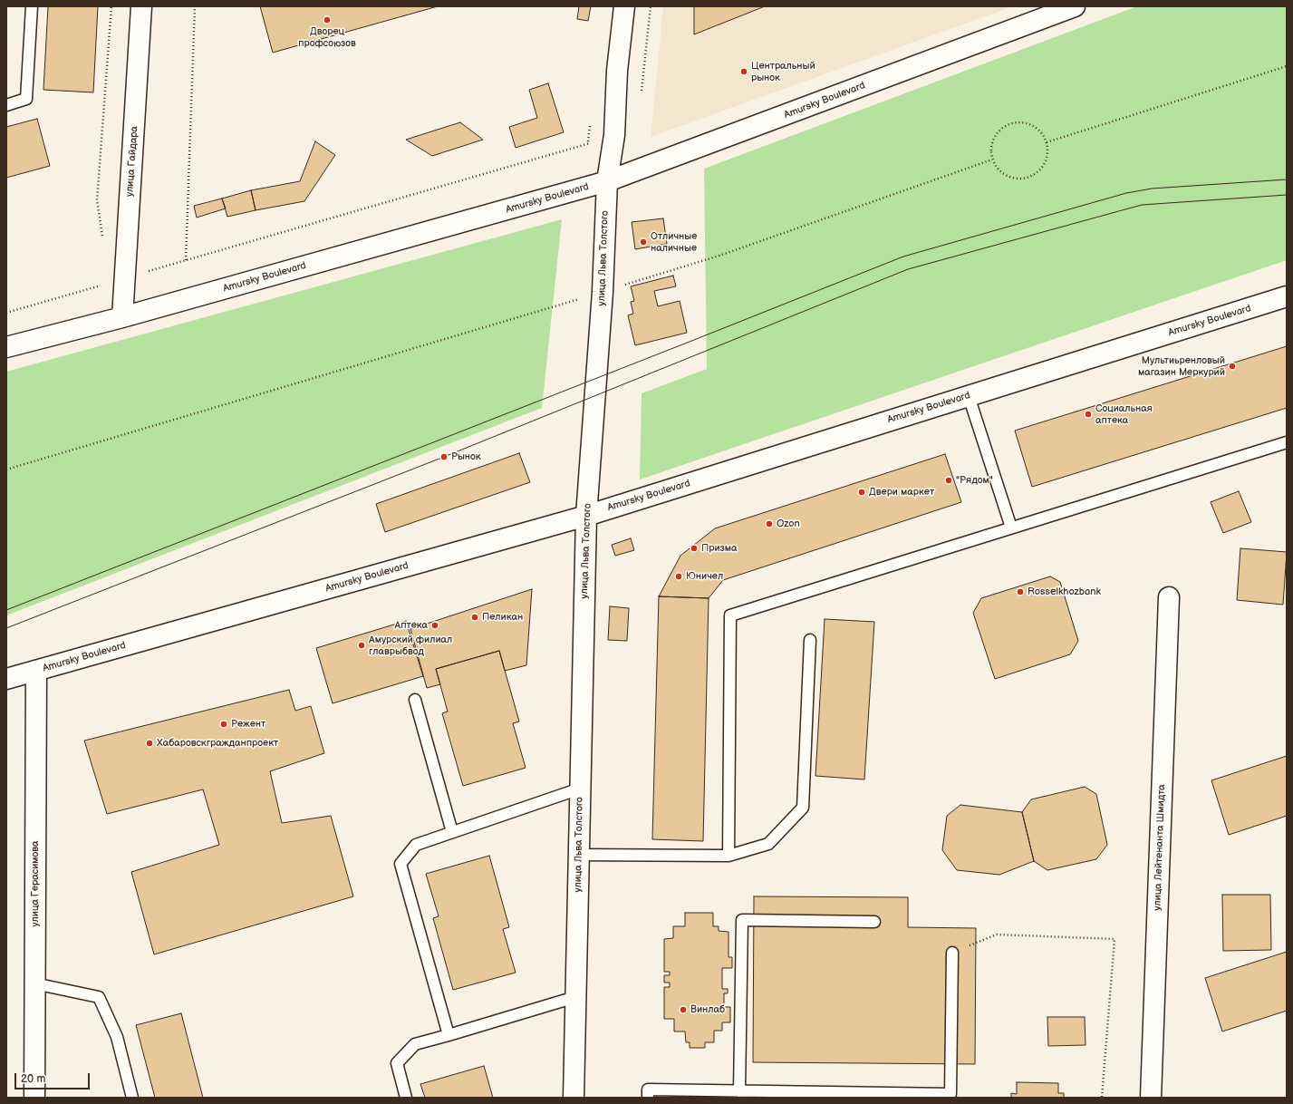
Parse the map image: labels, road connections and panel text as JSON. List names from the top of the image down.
{
  "streets": {
    "street": [
      "Amursky Boulevard",
      "улица Гайдара",
      "улица Льва Толстого",
      "улица Лейтенанта Шмидта",
      "улица Герасимова"
    ]
  },
  "crossings": [
    ["Amursky Boulevard", "улица Гайдара"],
    ["Amursky Boulevard", "улица Льва Толстого"],
    ["Amursky Boulevard", "улица Герасимова"]
  ],
  "places": [
    "Дворец профсоюзов",
    "Центральный рынок",
    "Отличные наличные",
    "Мультиьренловый магазин Меркурий",
    "Социальная аптека",
    "Рынок",
    "\"Рядом\"",
    "Двери маркет",
    "Ozon",
    "Призма",
    "Юничел",
    "Rosselkhozbank",
    "Пеликан",
    "Аптека",
    "Амурский филиал главрыбвод",
    "Режент",
    "Хабаровскгражданпроект",
    "Винлаб"
  ],
  "scale_bar": "20 m"
}
